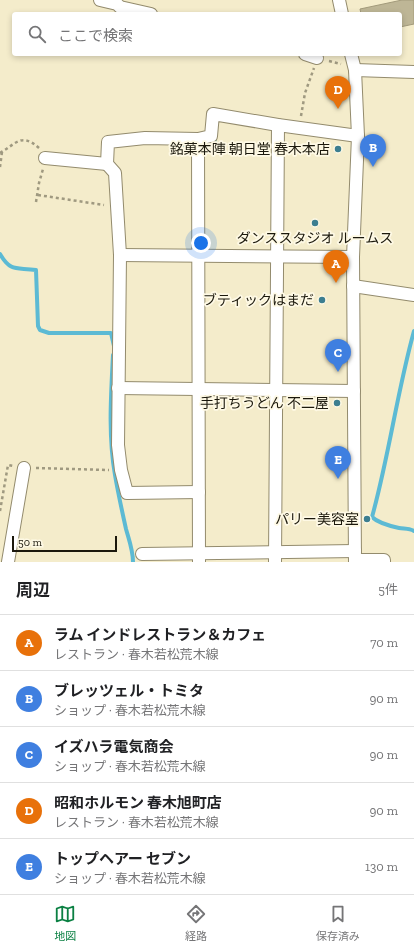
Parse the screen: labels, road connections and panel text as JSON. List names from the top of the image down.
{
  "places": [
    "銘菓本陣 朝日堂 春木本店",
    "ダンススタジオ ルームス",
    "ブティックはまだ",
    "手打ちうどん 不二屋",
    "パリー美容室"
  ],
  "scale_bar": "50 m",
  "page": {
    "search": "ここで検索",
    "pins": [
      "D",
      "B",
      "A",
      "C",
      "E"
    ],
    "scale": "50 m",
    "heading": ["周辺", "5件"],
    "list": [
      {
        "mark": "A",
        "name": "ラム インドレストラン＆カフェ",
        "note": "レストラン · 春木若松荒木線",
        "value": "70 m"
      },
      {
        "mark": "B",
        "name": "ブレッツェル・トミタ",
        "note": "ショップ · 春木若松荒木線",
        "value": "90 m"
      },
      {
        "mark": "C",
        "name": "イズハラ電気商会",
        "note": "ショップ · 春木若松荒木線",
        "value": "90 m"
      },
      {
        "mark": "D",
        "name": "昭和ホルモン 春木旭町店",
        "note": "レストラン · 春木若松荒木線",
        "value": "90 m"
      },
      {
        "mark": "E",
        "name": "トップヘアー セブン",
        "note": "ショップ · 春木若松荒木線",
        "value": "130 m"
      }
    ],
    "nav": ["地図", "経路", "保存済み"]
  }
}
